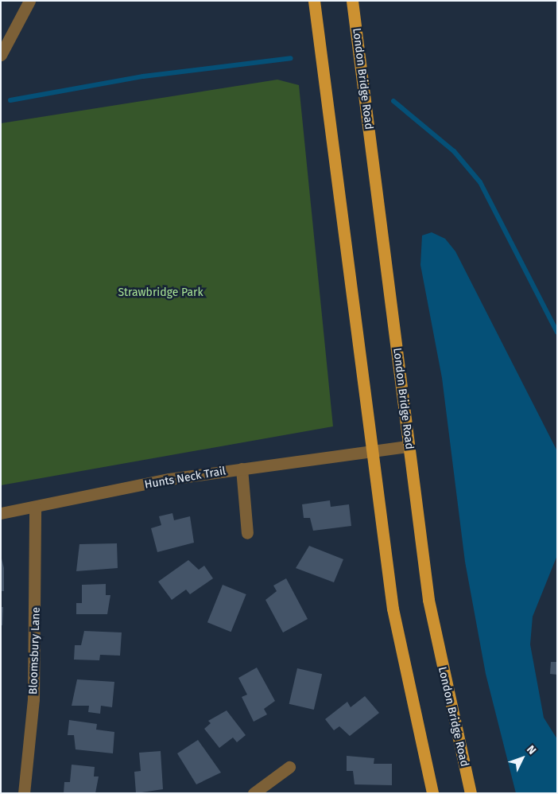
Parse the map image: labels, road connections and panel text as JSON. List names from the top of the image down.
{
  "streets": {
    "main road": ["London Bridge Road"],
    "street": ["Hunts Neck Trail", "Bloomsbury Lane"]
  },
  "crossings": [
    ["London Bridge Road", "Hunts Neck Trail"],
    ["Hunts Neck Trail", "Bloomsbury Lane"]
  ],
  "parks": ["Strawbridge Park"],
  "north": "top right"
}
